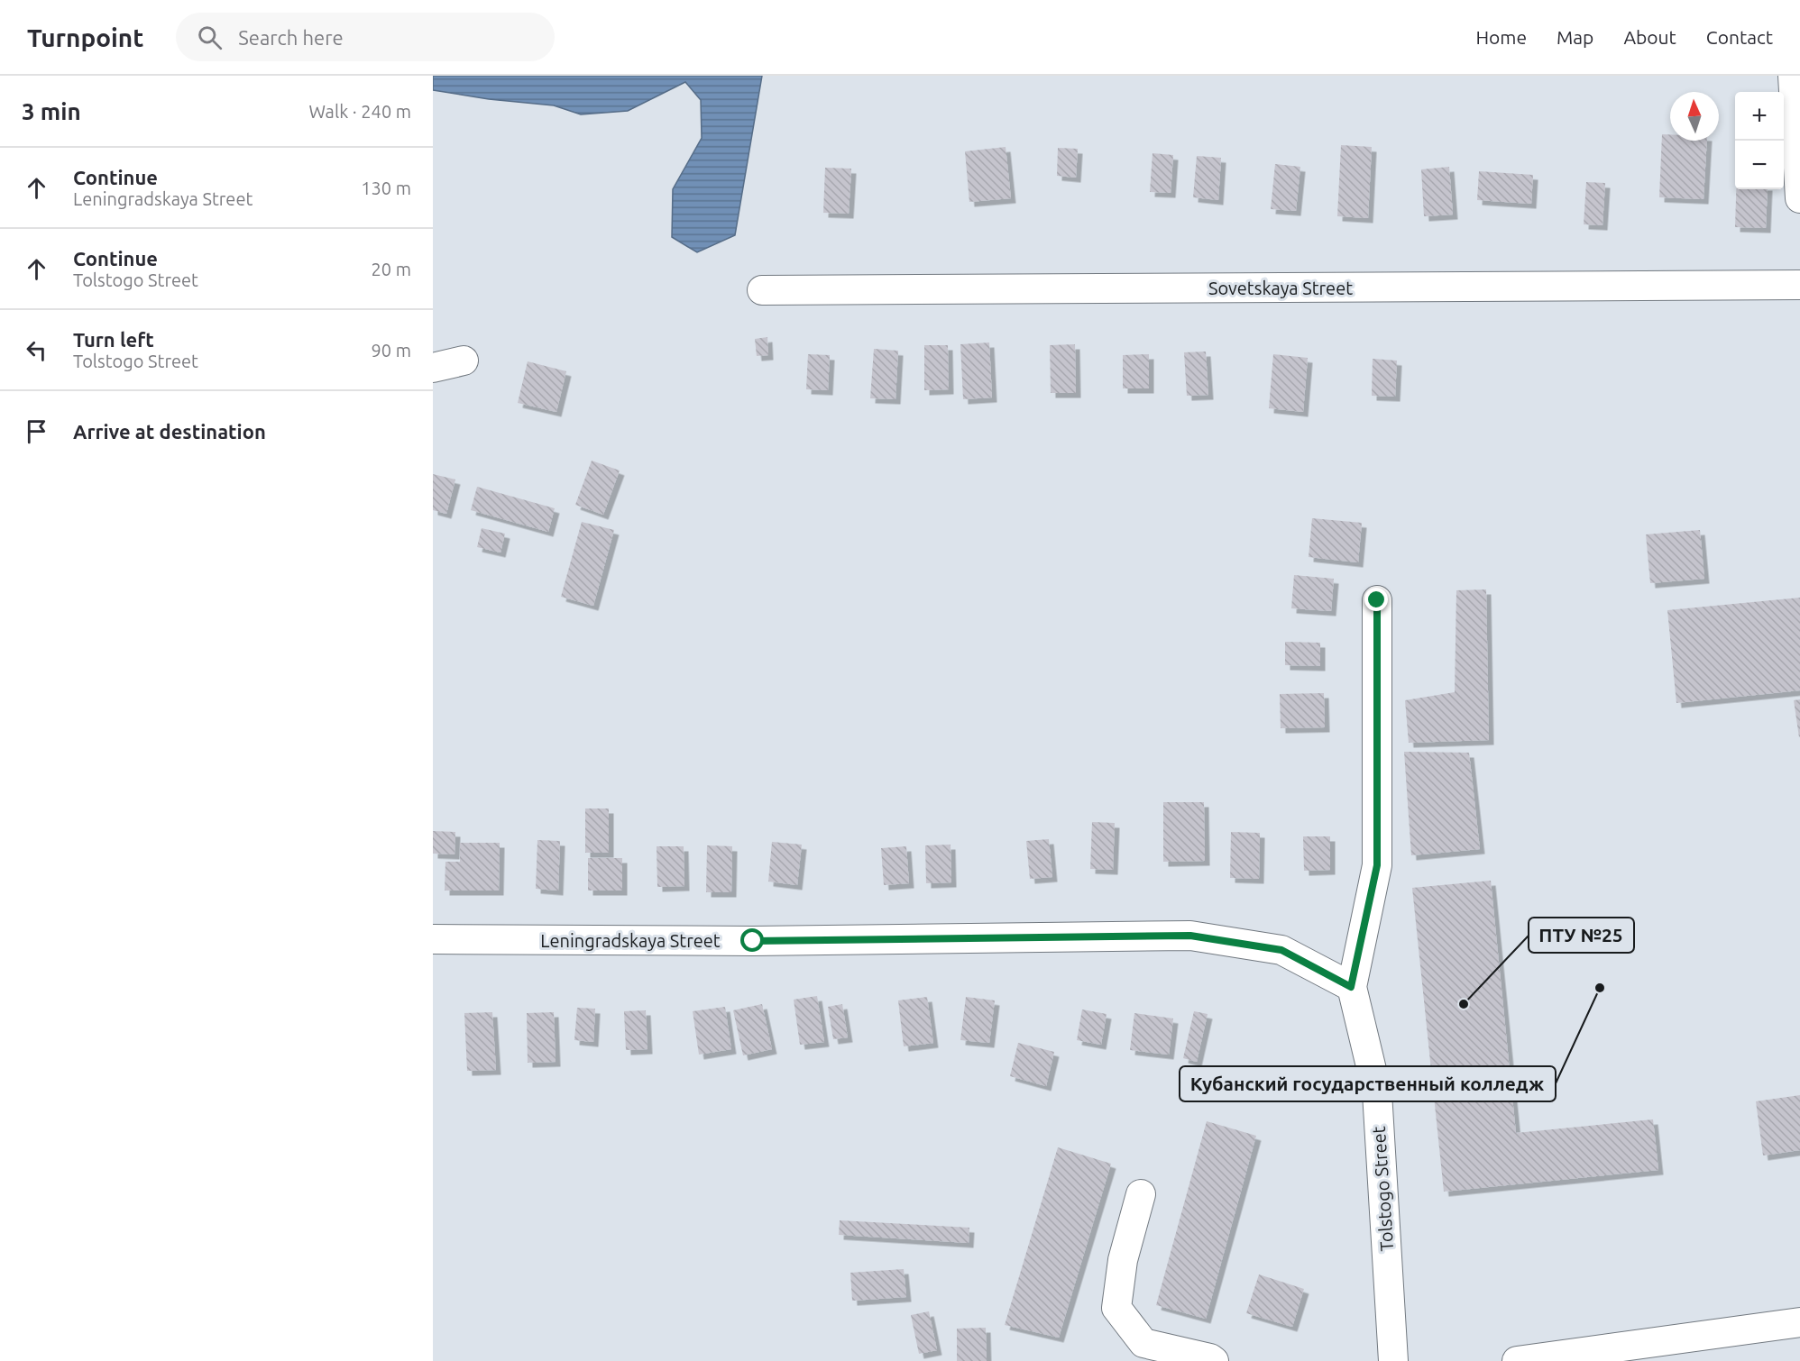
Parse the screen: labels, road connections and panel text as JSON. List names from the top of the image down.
{
  "streets": {
    "street": ["Sovetskaya Street", "Leningradskaya Street", "Tolstogo Street"]
  },
  "crossings": [
    ["Leningradskaya Street", "Tolstogo Street"]
  ],
  "places": ["Кубанский государственный колледж", "ПТУ №25"],
  "north": "top",
  "page": {
    "header": "Turnpoint",
    "search": "Search here",
    "nav": [
      "Home",
      "Map",
      "About",
      "Contact"
    ],
    "heading": ["3 min", "Walk · 240 m"],
    "map_buttons": ["+", "−"],
    "list": [
      ["Continue", "Leningradskaya Street", "130 m"],
      ["Continue", "Tolstogo Street", "20 m"],
      ["Turn left", "Tolstogo Street", "90 m"],
      "Arrive at destination"
    ]
  }
}
